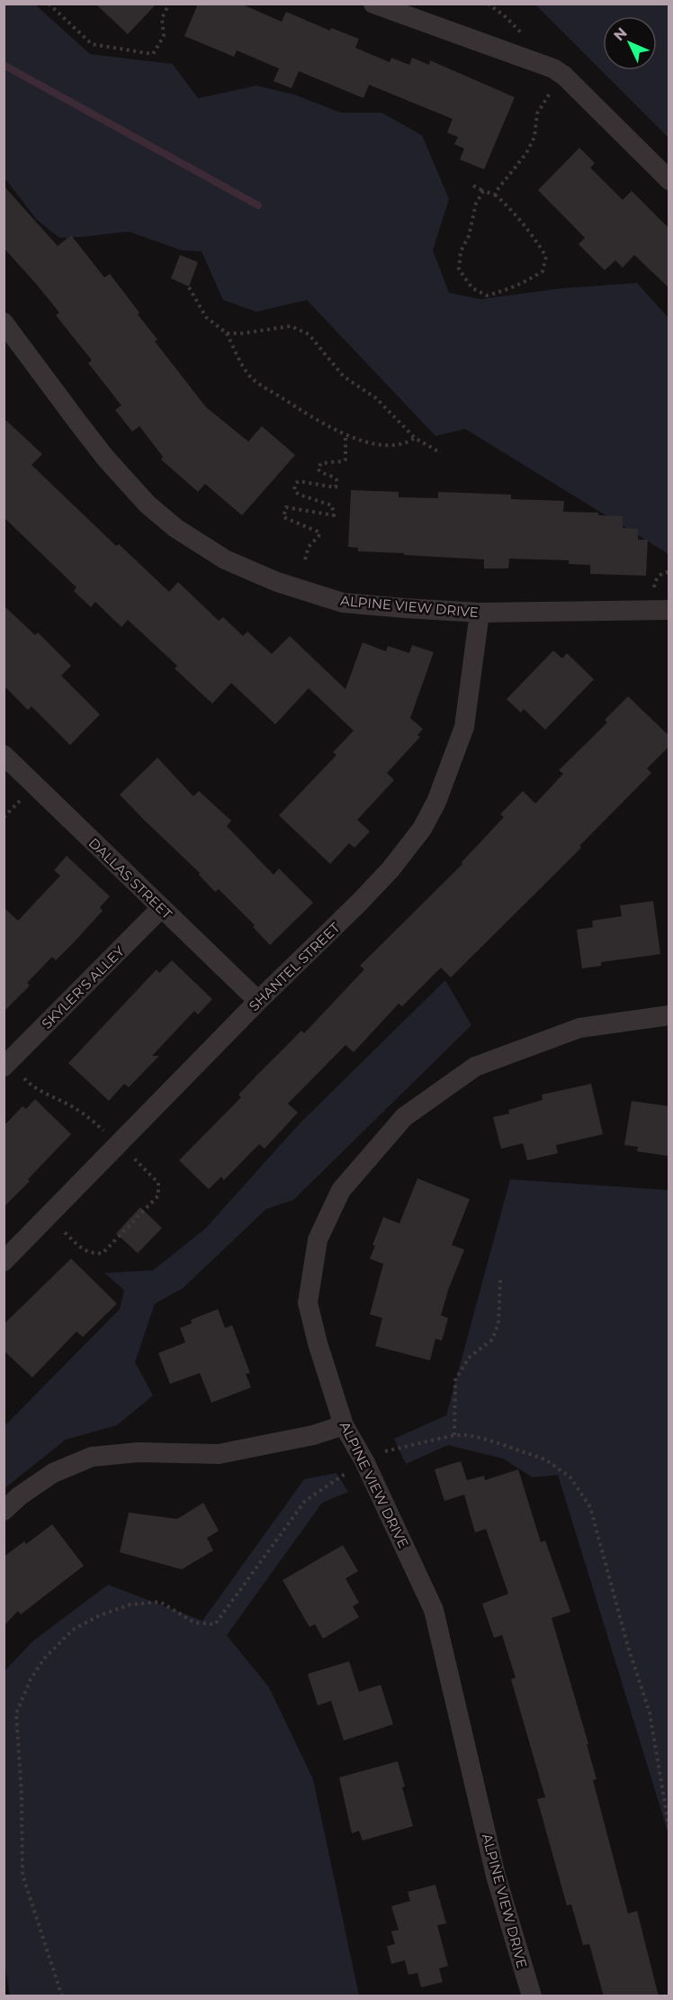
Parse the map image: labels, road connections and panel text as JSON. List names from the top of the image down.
{
  "streets": {
    "street": [
      "ALPINE VIEW DRIVE",
      "DALLAS STREET",
      "SHANTEL STREET",
      "SKYLER'S ALLEY"
    ]
  },
  "crossings": [
    ["ALPINE VIEW DRIVE", "SHANTEL STREET"],
    ["DALLAS STREET", "SHANTEL STREET"],
    ["DALLAS STREET", "SKYLER'S ALLEY"]
  ],
  "north": "top left"
}
